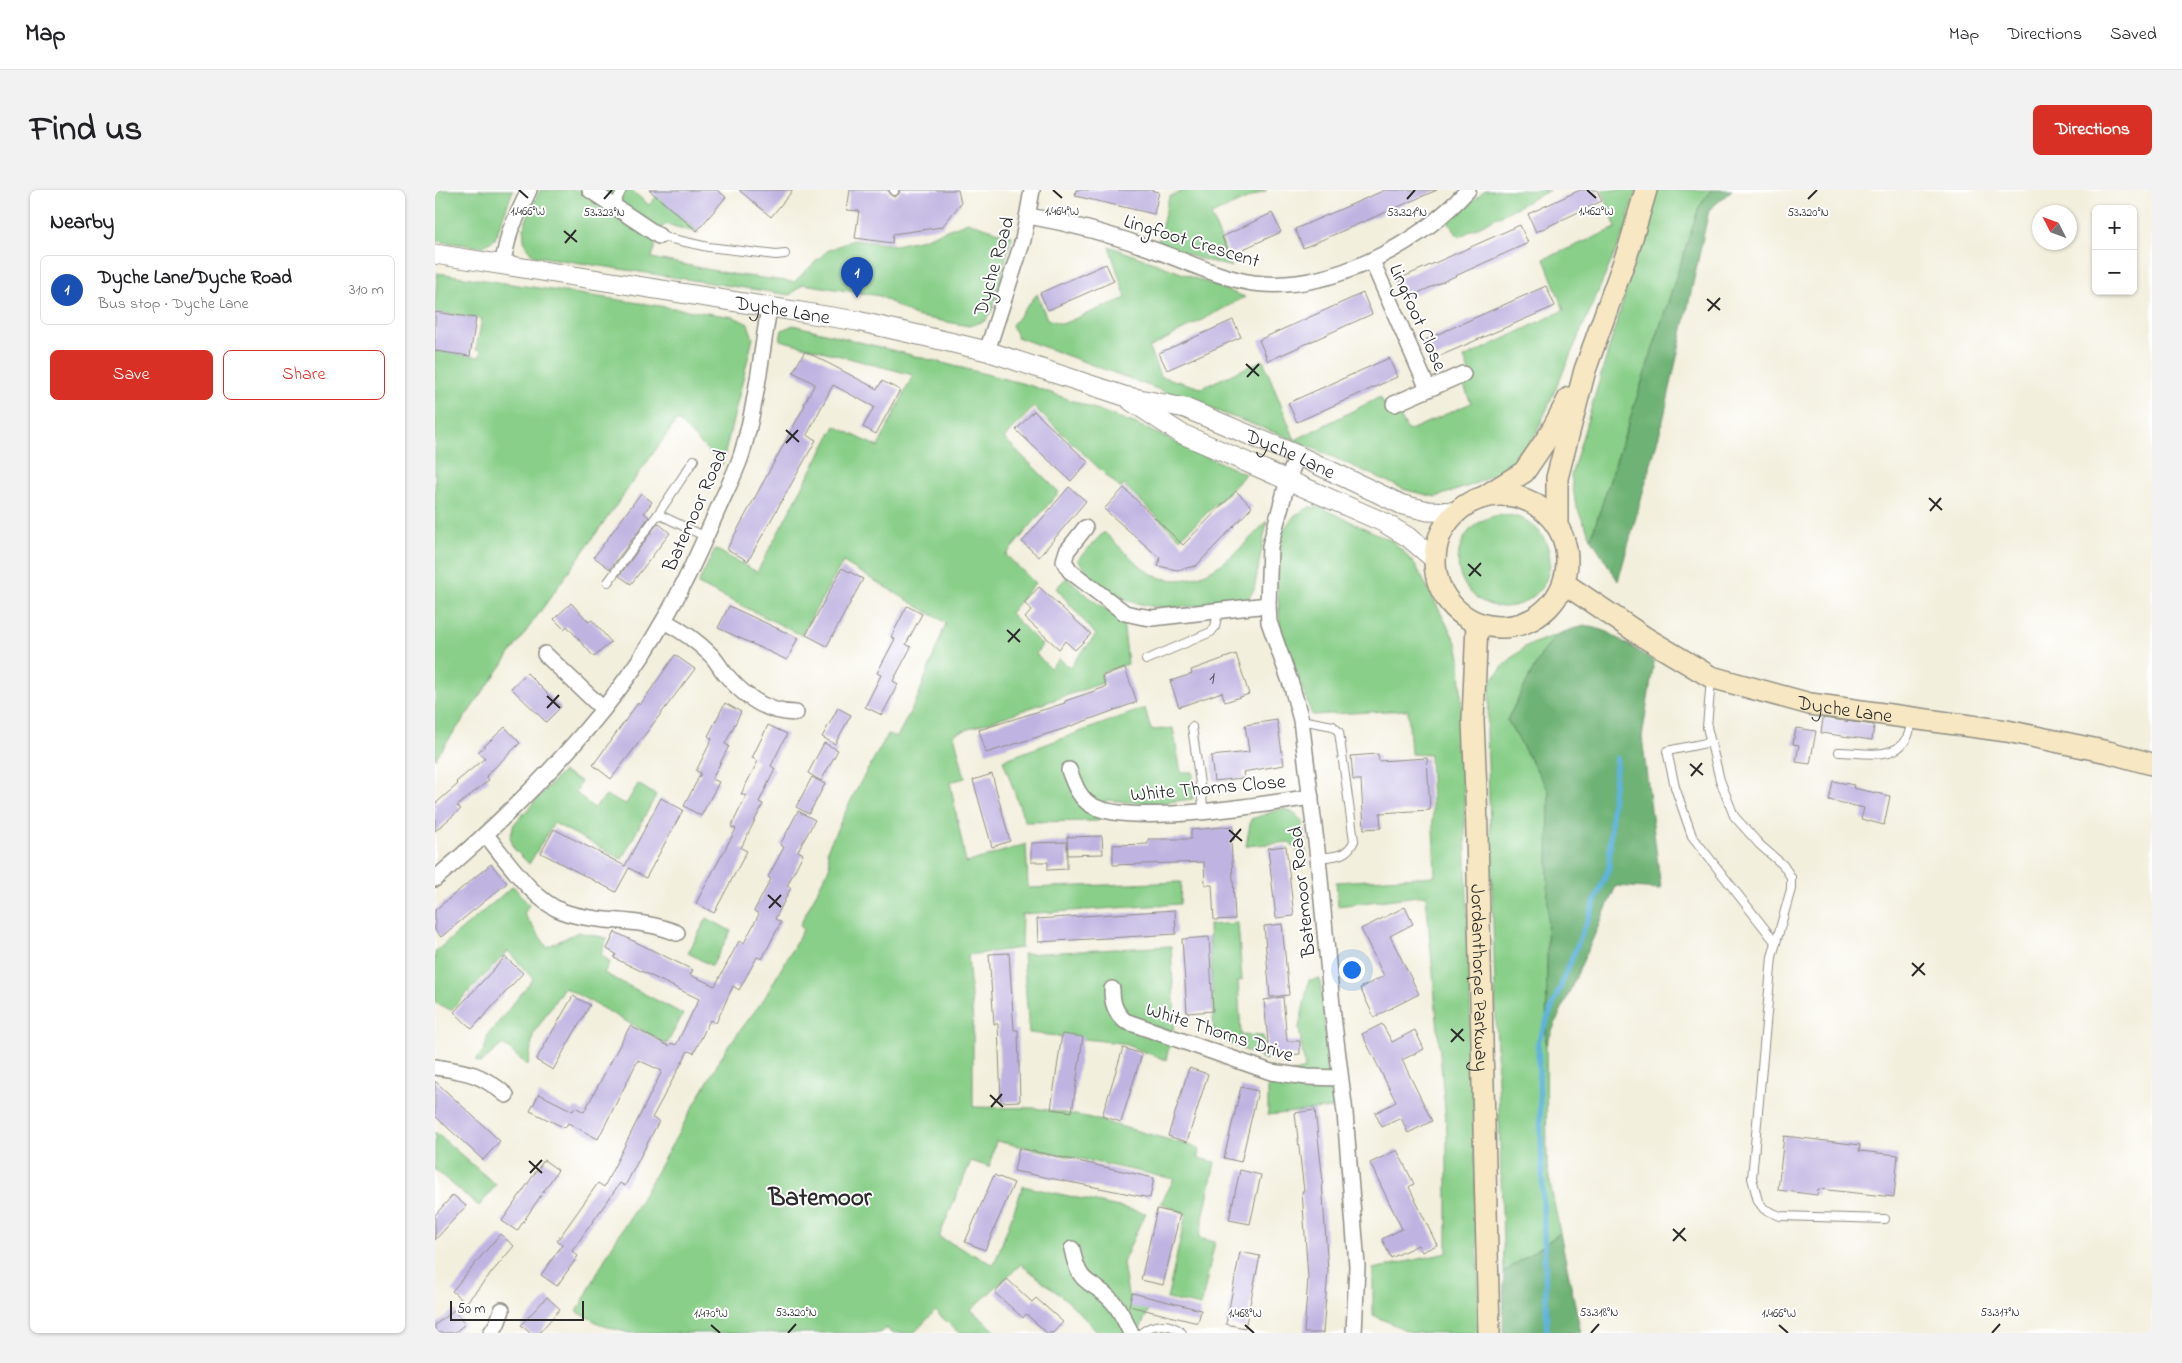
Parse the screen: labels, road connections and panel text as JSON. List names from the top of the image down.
{
  "streets": {
    "main road": ["Dyche Lane", "Jordanthorpe Parkway"],
    "street": [
      "Lingfoot Crescent",
      "Dyche Road",
      "Lingfoot Close",
      "Batemoor Road",
      "White Thorns Close",
      "White Thorns Drive"
    ]
  },
  "crossings": [
    ["Lingfoot Crescent", "Dyche Road"],
    ["Lingfoot Crescent", "Lingfoot Close"],
    ["Dyche Road", "Dyche Lane"],
    ["Dyche Lane", "Batemoor Road"],
    ["Dyche Lane", "Jordanthorpe Parkway"],
    ["Batemoor Road", "White Thorns Close"],
    ["Batemoor Road", "White Thorns Drive"]
  ],
  "districts": ["Batemoor"],
  "house_numbers": ["1"],
  "scale_bar": "50 m",
  "north": "top left",
  "page": {
    "header": "Map",
    "nav": ["Map", "Directions", "Saved"],
    "title": "Find us",
    "buttons": [
      "Directions",
      ["Save", "Share"]
    ],
    "heading": "Nearby",
    "map_buttons": ["+", "−"],
    "list": [
      {
        "mark": "1",
        "name": "Dyche Lane/Dyche Road",
        "note": "Bus stop · Dyche Lane",
        "value": "310 m"
      }
    ],
    "pins": "1",
    "scale": "50 m"
  },
  "coordinates": [
    "1.466°W",
    "1.464°W",
    "1.462°W",
    "53.321°N",
    "53.323°N",
    "53.320°N",
    "53.318°N",
    "53.317°N",
    "1.470°W",
    "1.468°W"
  ]
}
